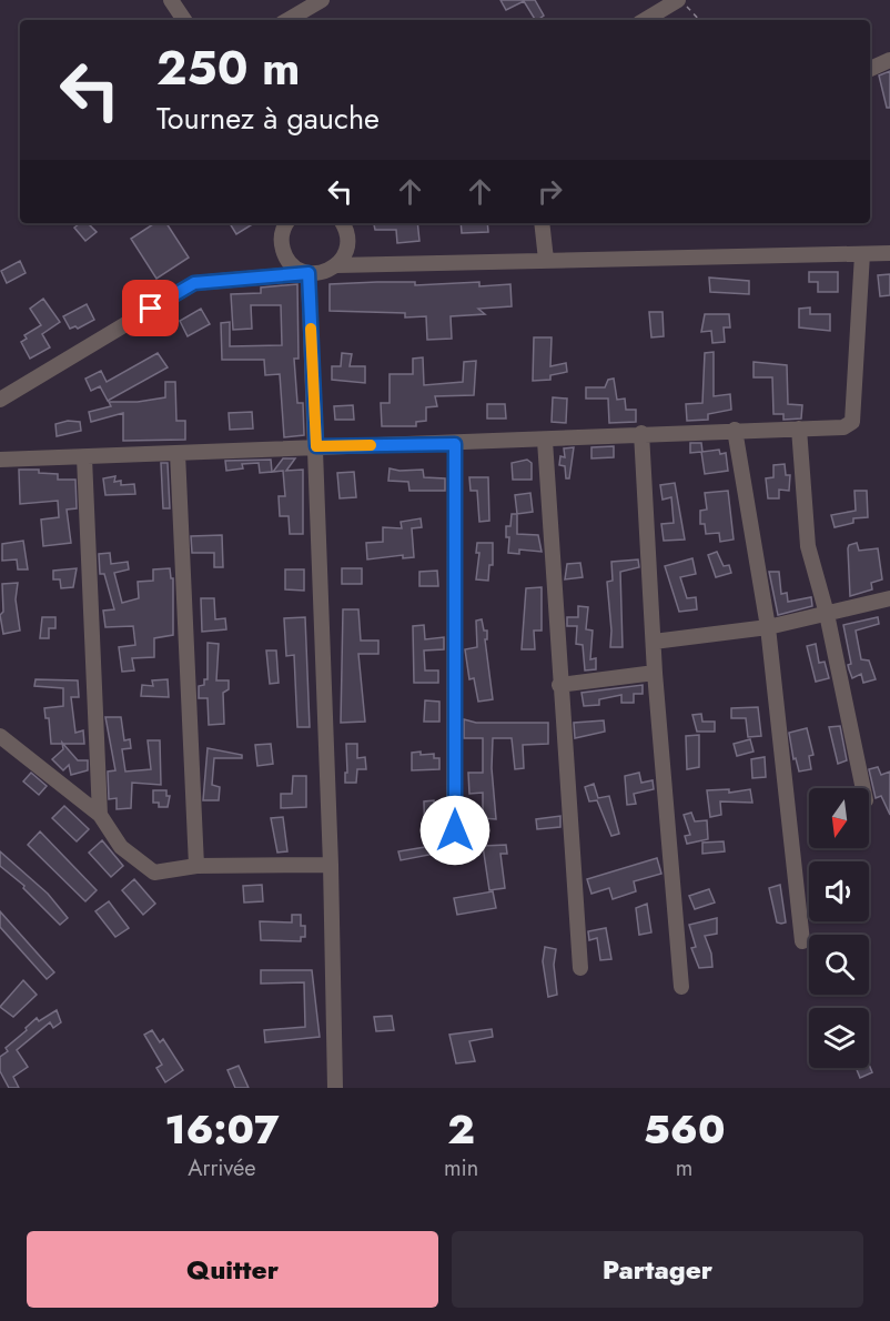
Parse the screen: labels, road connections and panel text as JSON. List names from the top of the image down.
{
  "north": "bottom",
  "page": {
    "turn": ["250 m", "Tournez à gauche"],
    "eta": [
      "16:07",
      "Arrivée",
      "2",
      "min",
      "560",
      "m"
    ],
    "buttons": ["Quitter", "Partager"]
  }
}
